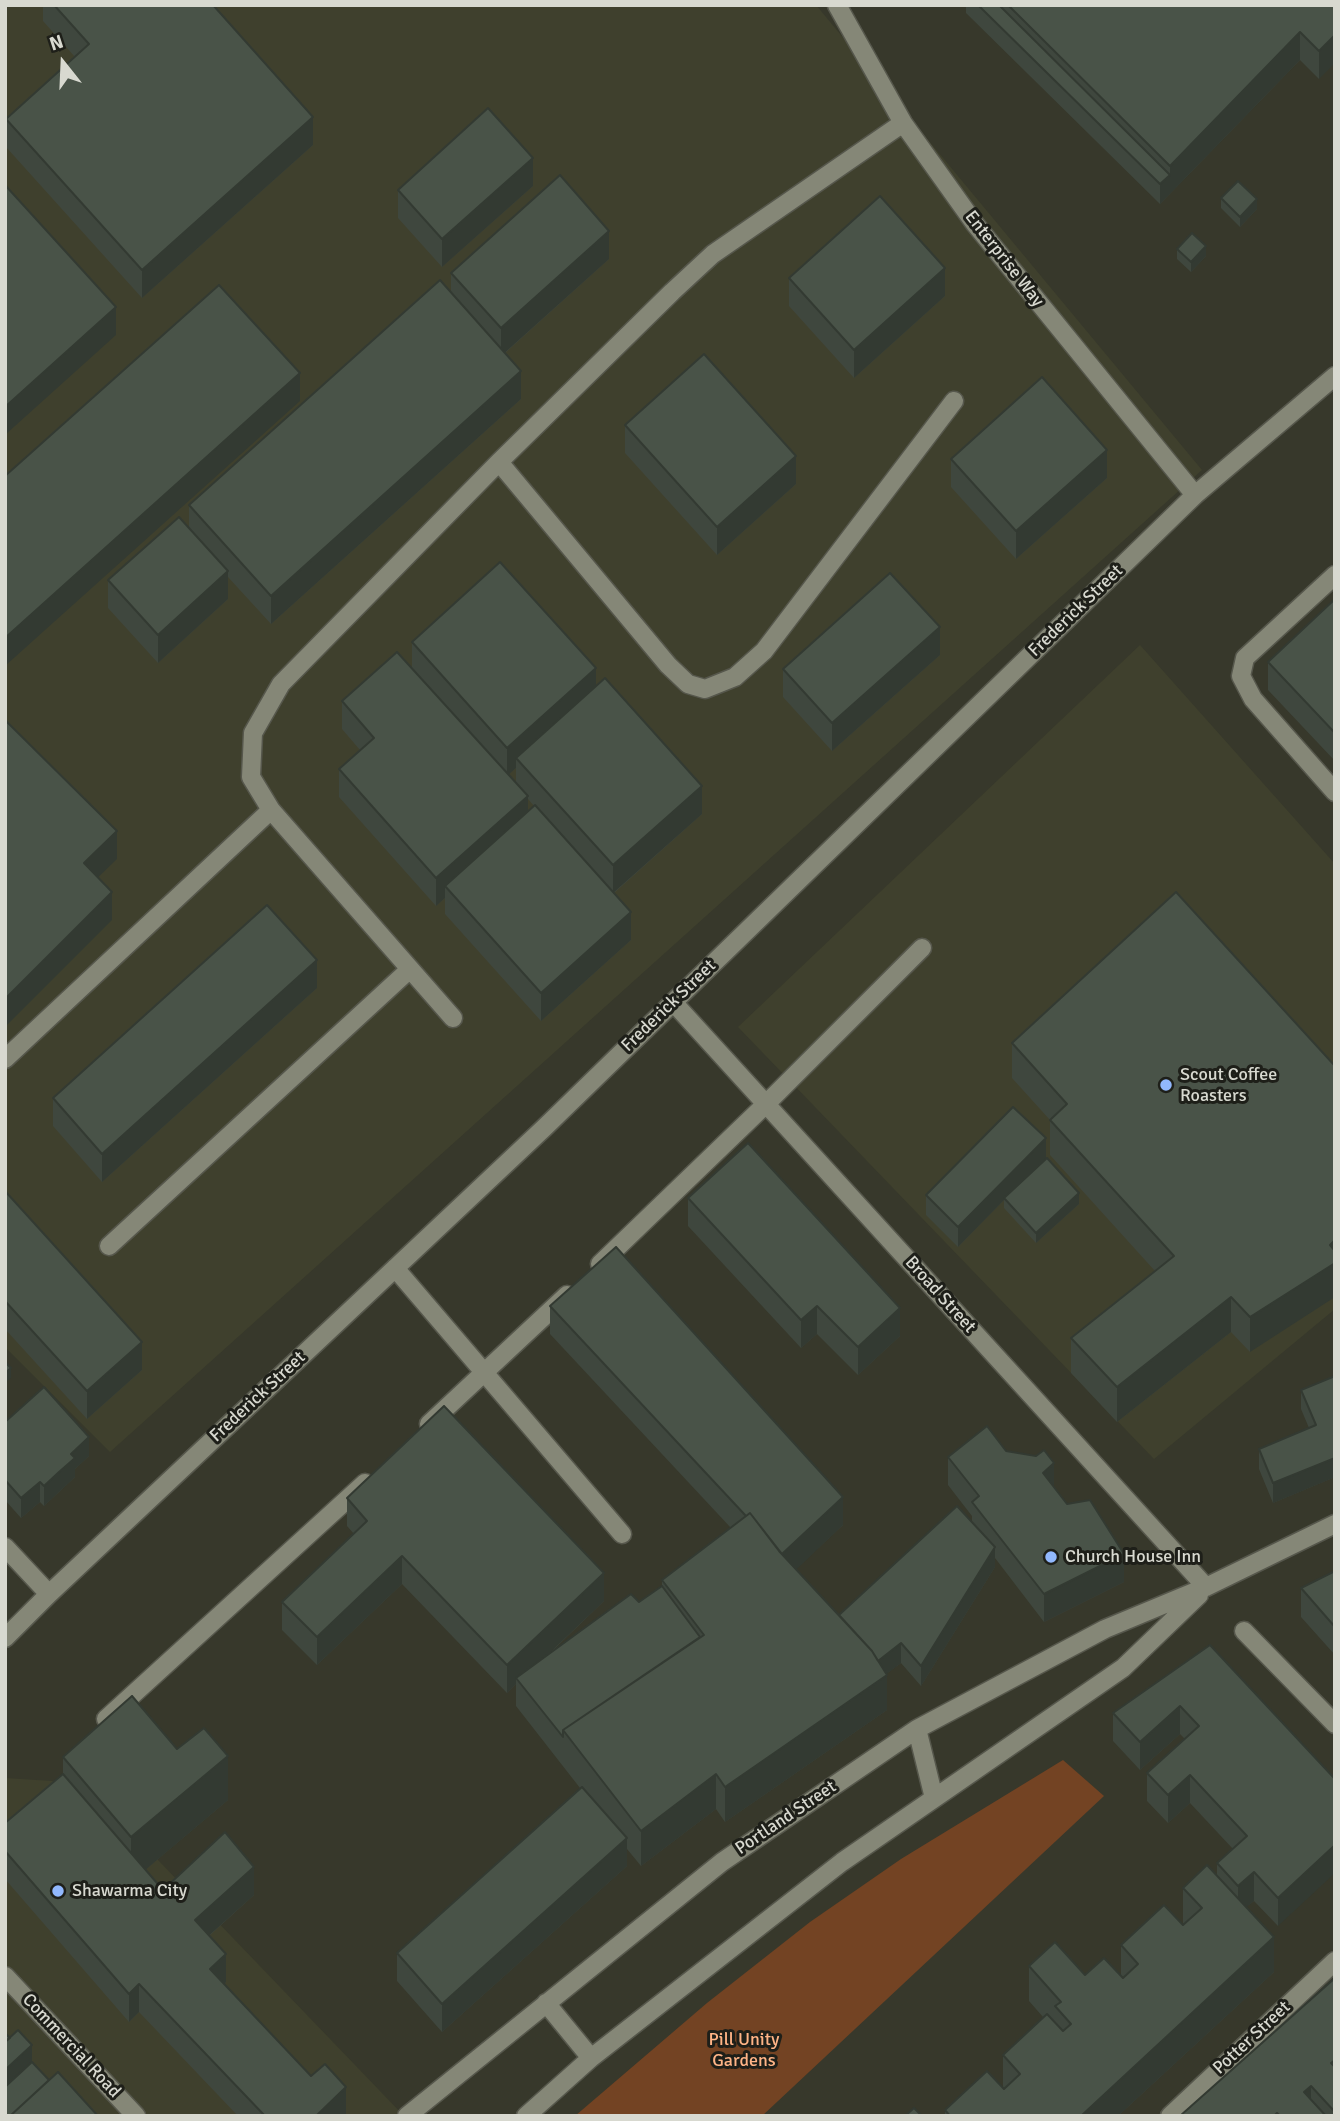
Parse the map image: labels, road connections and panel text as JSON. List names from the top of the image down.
{
  "streets": {
    "street": [
      "Enterprise Way",
      "Frederick Street",
      "Broad Street",
      "Portland Street",
      "Potter Street",
      "Commercial Road"
    ]
  },
  "crossings": [
    ["Enterprise Way", "Frederick Street"],
    ["Frederick Street", "Broad Street"],
    ["Broad Street", "Portland Street"]
  ],
  "parks": ["Pill Unity Gardens"],
  "places": ["Scout Coffee Roasters", "Church House Inn", "Shawarma City"],
  "north": "top"
}
